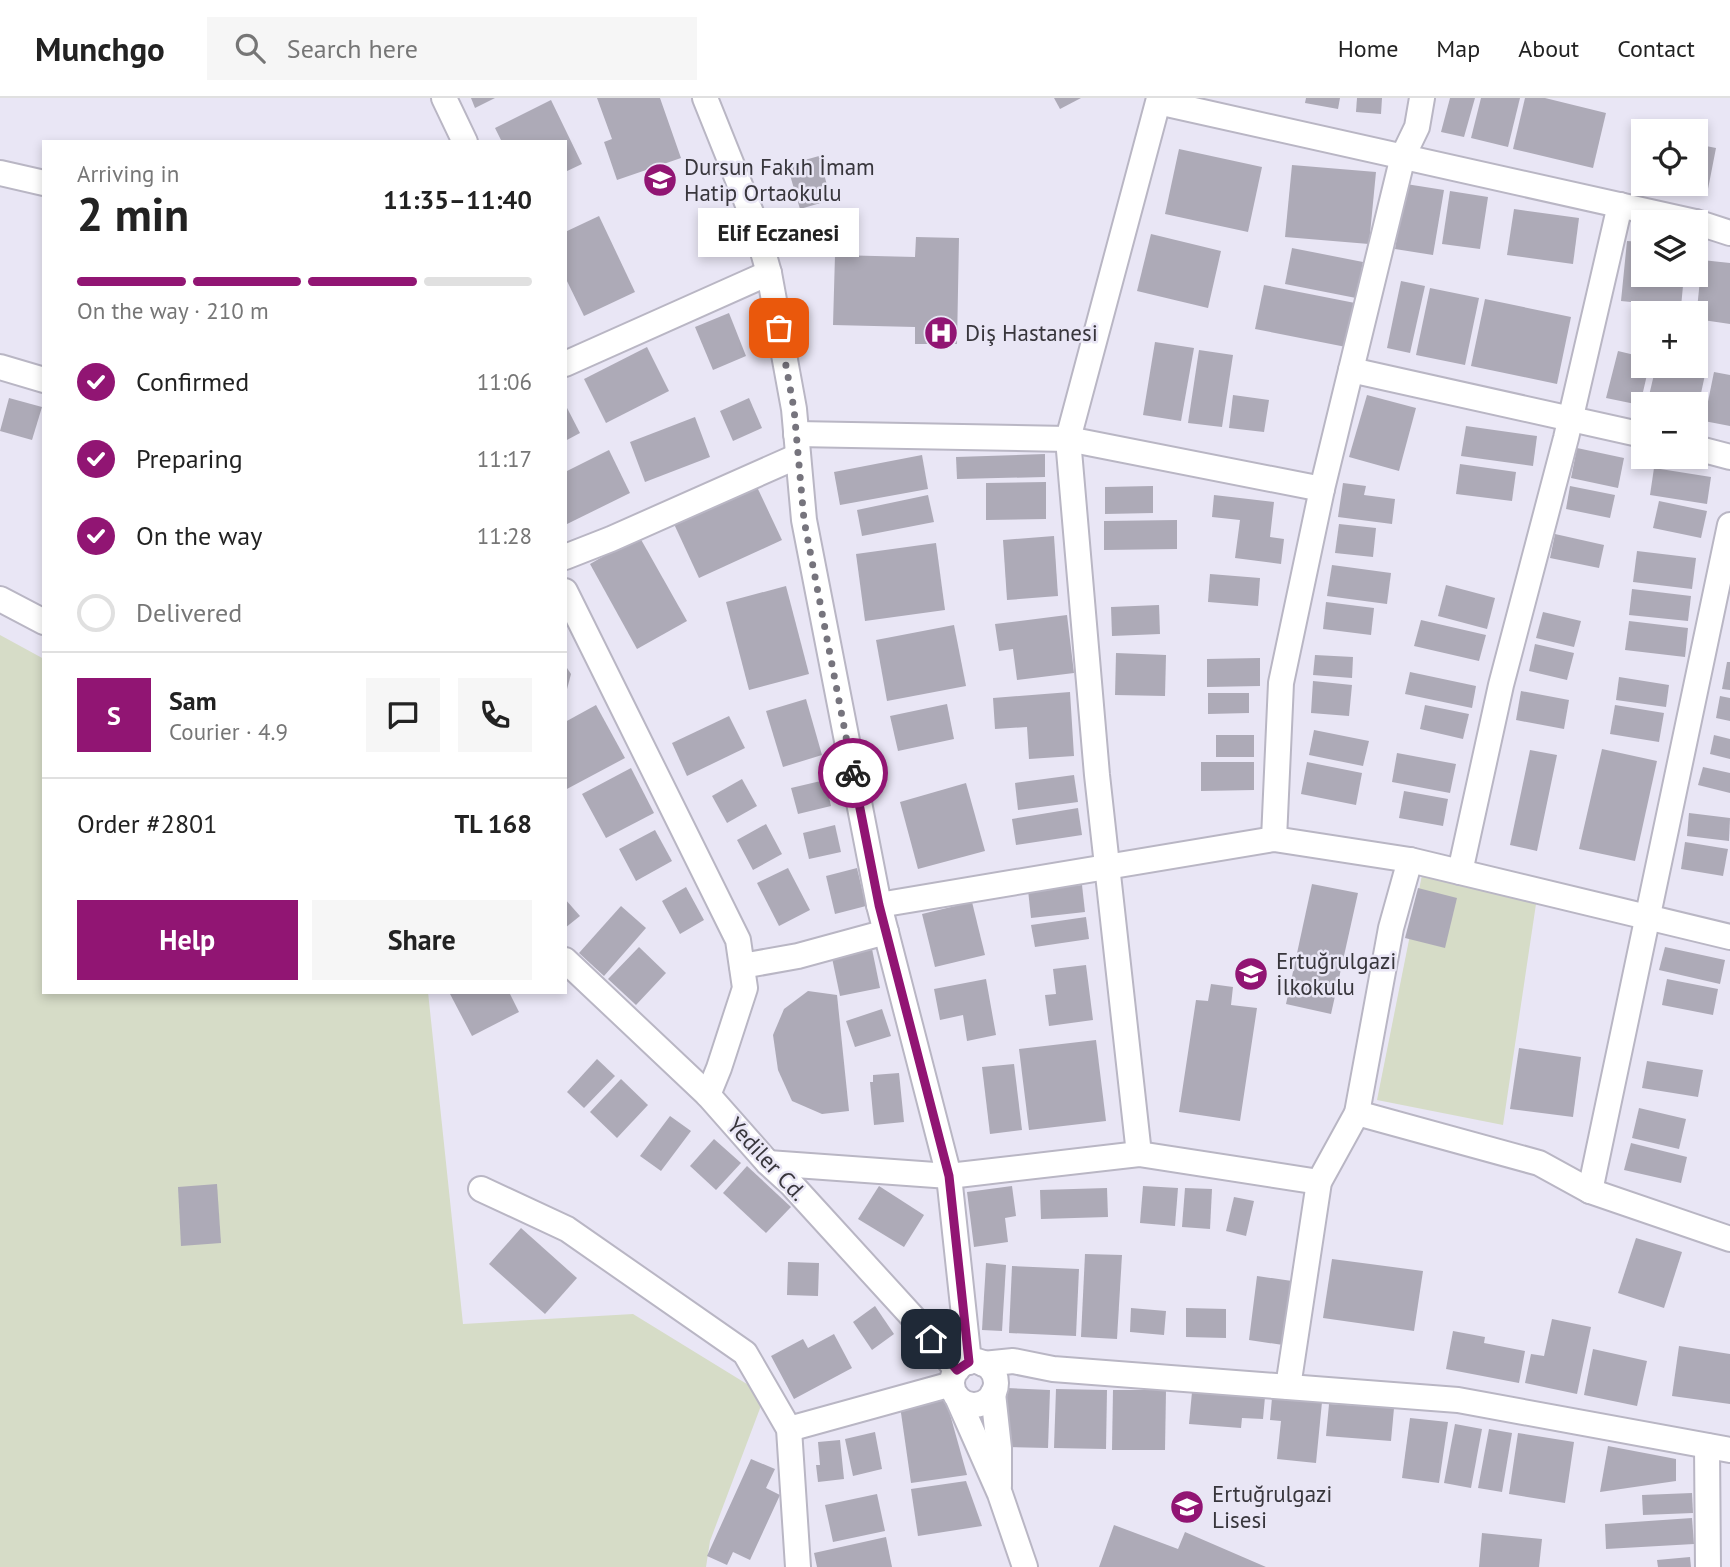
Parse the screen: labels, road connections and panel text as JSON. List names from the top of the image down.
{
  "streets": {
    "street": ["Yediler Cd."]
  },
  "places": {
    "school or university": ["Dursun Fakıh İmam Hatip Ortaokulu", "Ertuğrulgazi İlkokulu", "Ertuğrulgazi Lisesi"],
    "other": ["Elif Eczanesi"],
    "hospital": ["Diş Hastanesi"]
  },
  "page": {
    "header": "Munchgo",
    "search": "Search here",
    "nav": [
      "Home",
      "Map",
      "About",
      "Contact"
    ],
    "map_buttons": ["+", "−"],
    "heading": ["2 min", "Arriving in", "11:35–11:40"],
    "panel": [
      "Sam",
      "Courier · 4.9",
      "Order #2801",
      "TL 168"
    ],
    "bubble": "Elif Eczanesi",
    "bar": "On the way · 210 m",
    "list": [
      ["Confirmed", "11:06"],
      ["Preparing", "11:17"],
      ["On the way", "11:28"],
      "Delivered"
    ],
    "round": "S",
    "buttons": ["Help", "Share"]
  }
}
